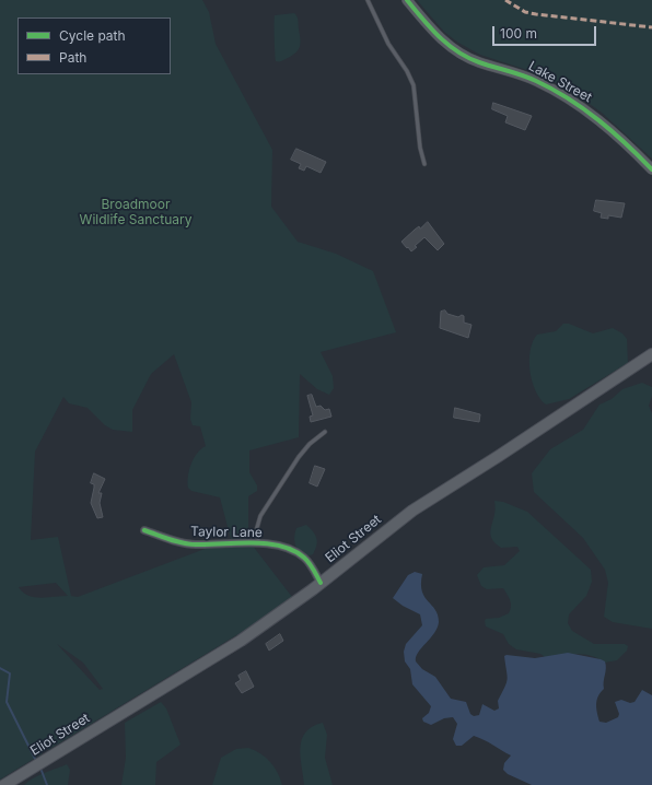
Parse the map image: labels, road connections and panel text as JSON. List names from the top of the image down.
{
  "streets": {
    "main road": ["Eliot Street"],
    "street": ["Lake Street", "Taylor Lane"]
  },
  "crossings": [
    ["Taylor Lane", "Eliot Street"]
  ],
  "parks": ["Broadmoor Wildlife Sanctuary"],
  "legend": ["Cycle path", "Path"],
  "scale_bar": "100 m"
}
